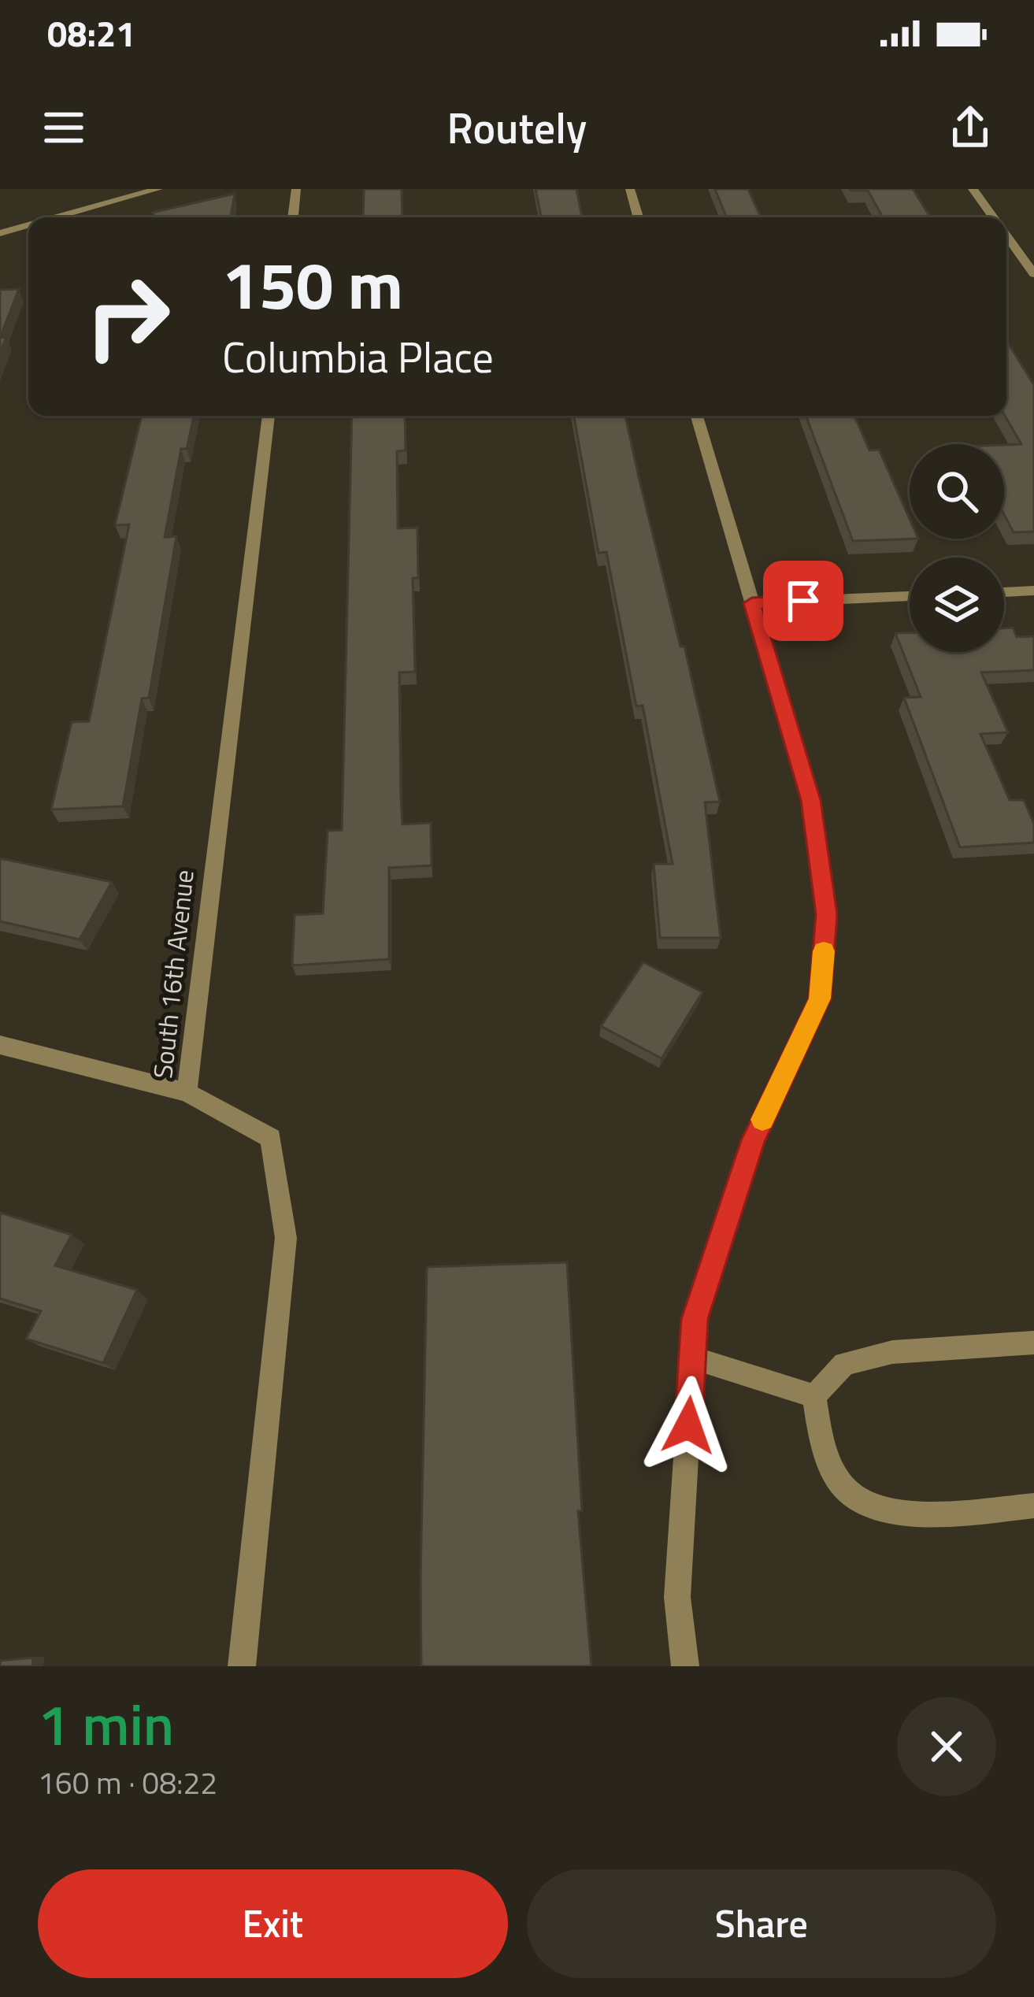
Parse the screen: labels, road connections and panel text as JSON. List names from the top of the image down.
{
  "streets": {
    "street": ["South 16th Avenue"]
  },
  "page": {
    "status": "08:21",
    "header": "Routely",
    "turn": ["150 m", "Columbia Place"],
    "heading": ["1 min", "160 m · 08:22"],
    "buttons": ["Exit", "Share"]
  }
}
